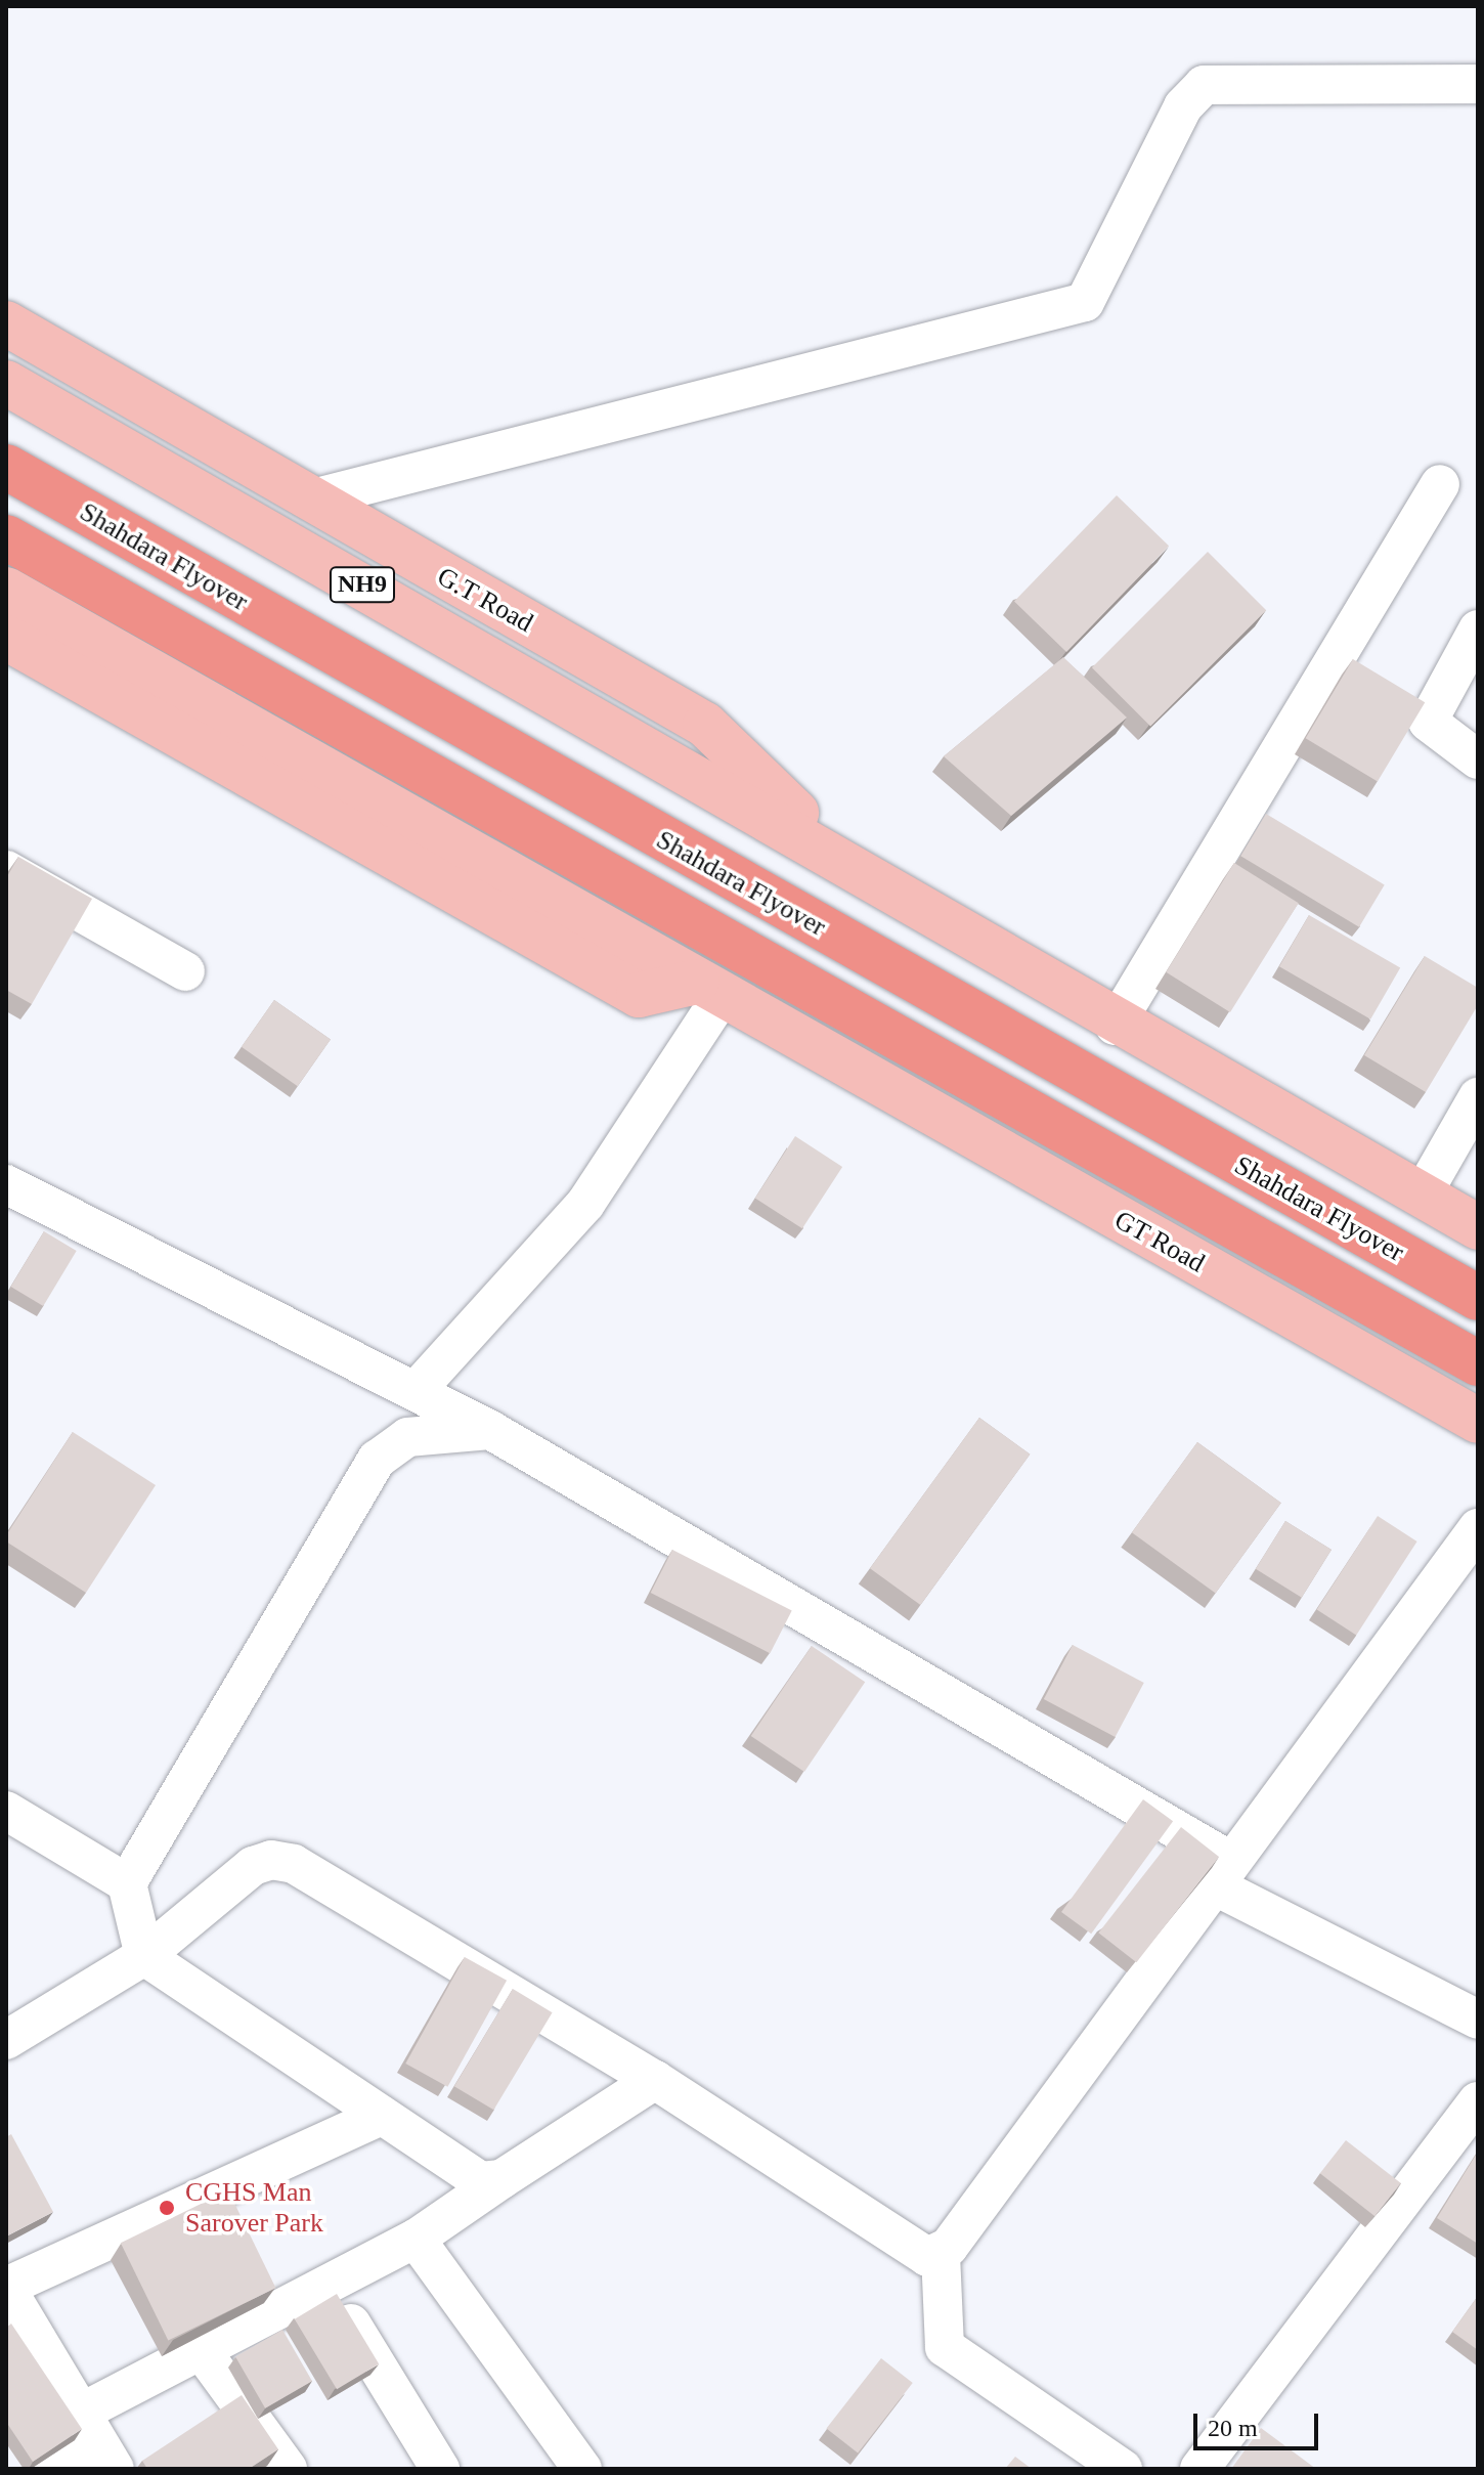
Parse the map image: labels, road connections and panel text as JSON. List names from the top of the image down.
{
  "streets": {
    "highway": ["Shahdara Flyover"],
    "main road": ["NH9", "G.T Road", "GT Road"]
  },
  "crossings": [
    ["NH9", "G.T Road"]
  ],
  "places": ["CGHS Man Sarover Park"],
  "scale_bar": "20 m"
}
